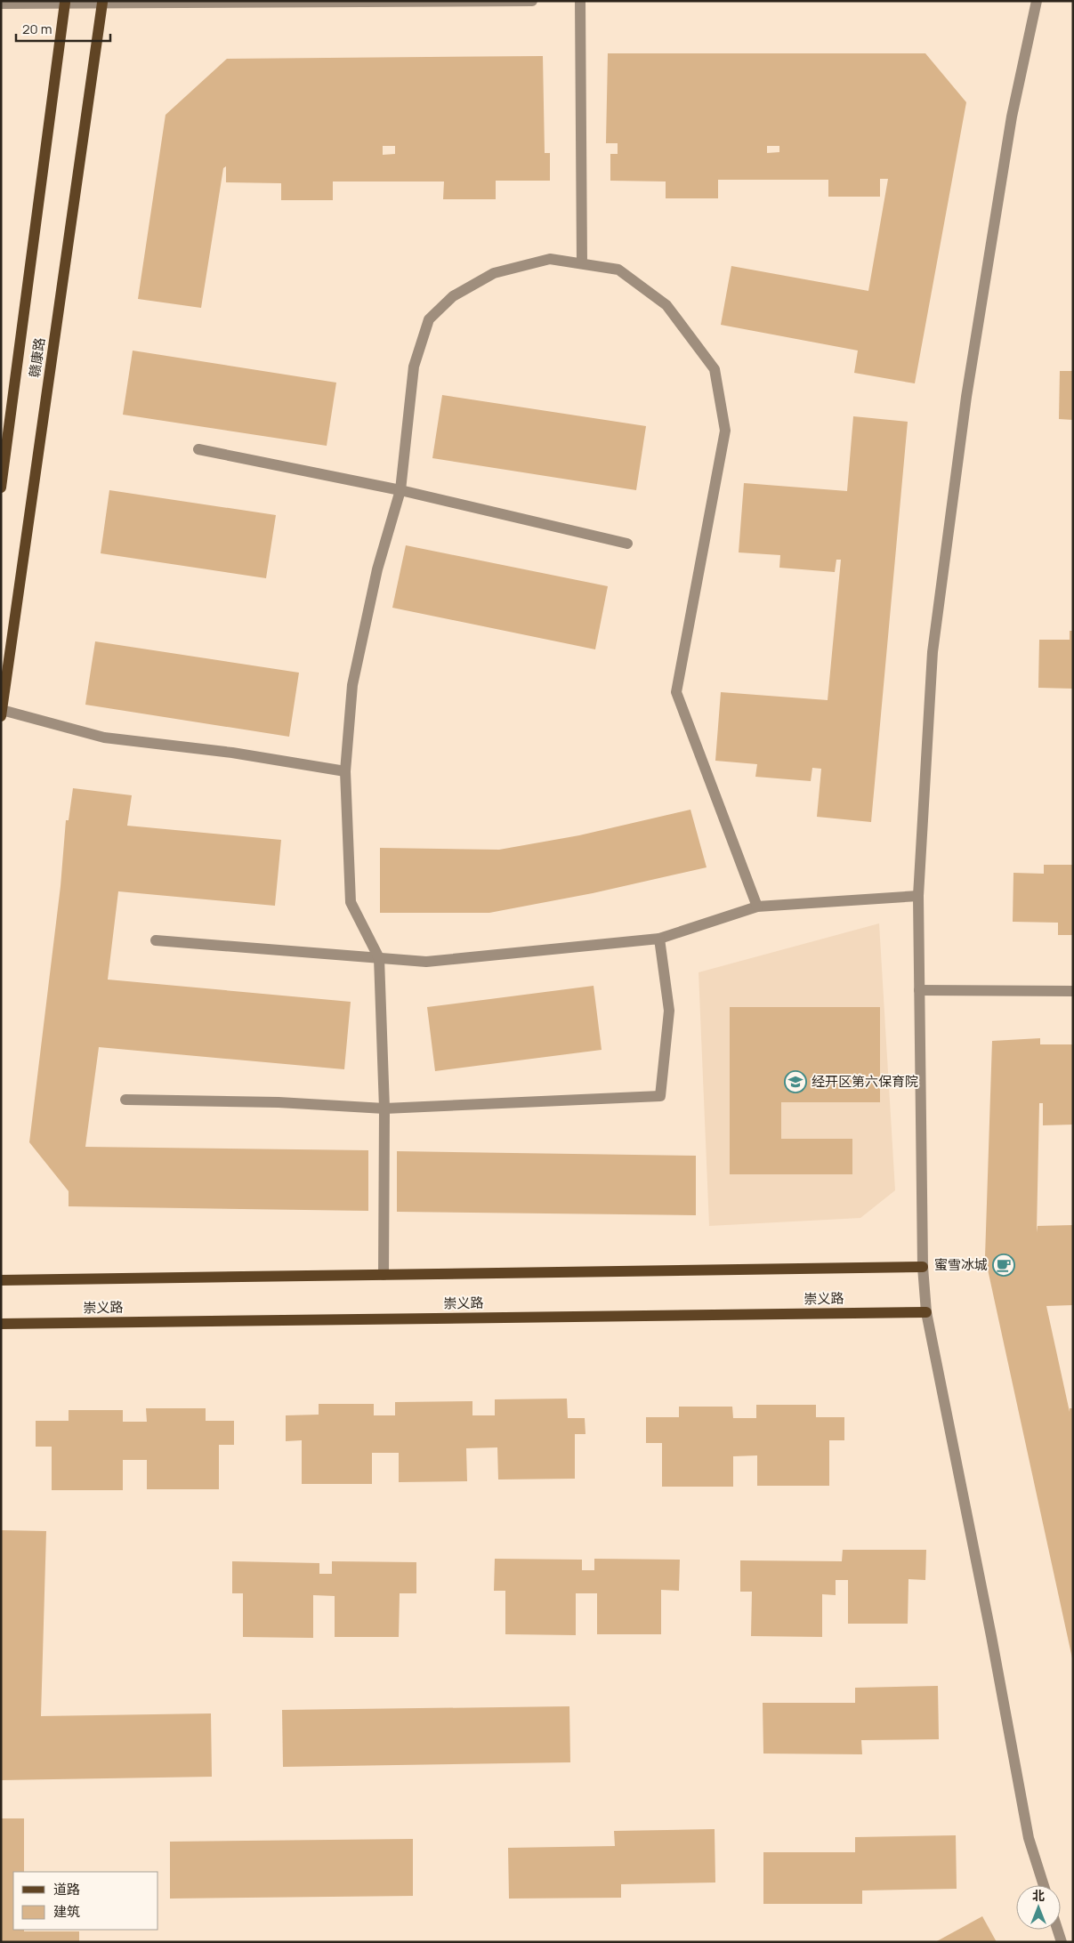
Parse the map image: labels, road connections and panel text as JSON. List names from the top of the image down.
{
  "streets": {
    "main road": ["赣康路", "崇义路"]
  },
  "places": {
    "school or university": ["经开区第六保育院"],
    "cafe": ["蜜雪冰城"]
  },
  "legend": ["道路", "建筑"],
  "scale_bar": "20 m",
  "north": "top"
}
